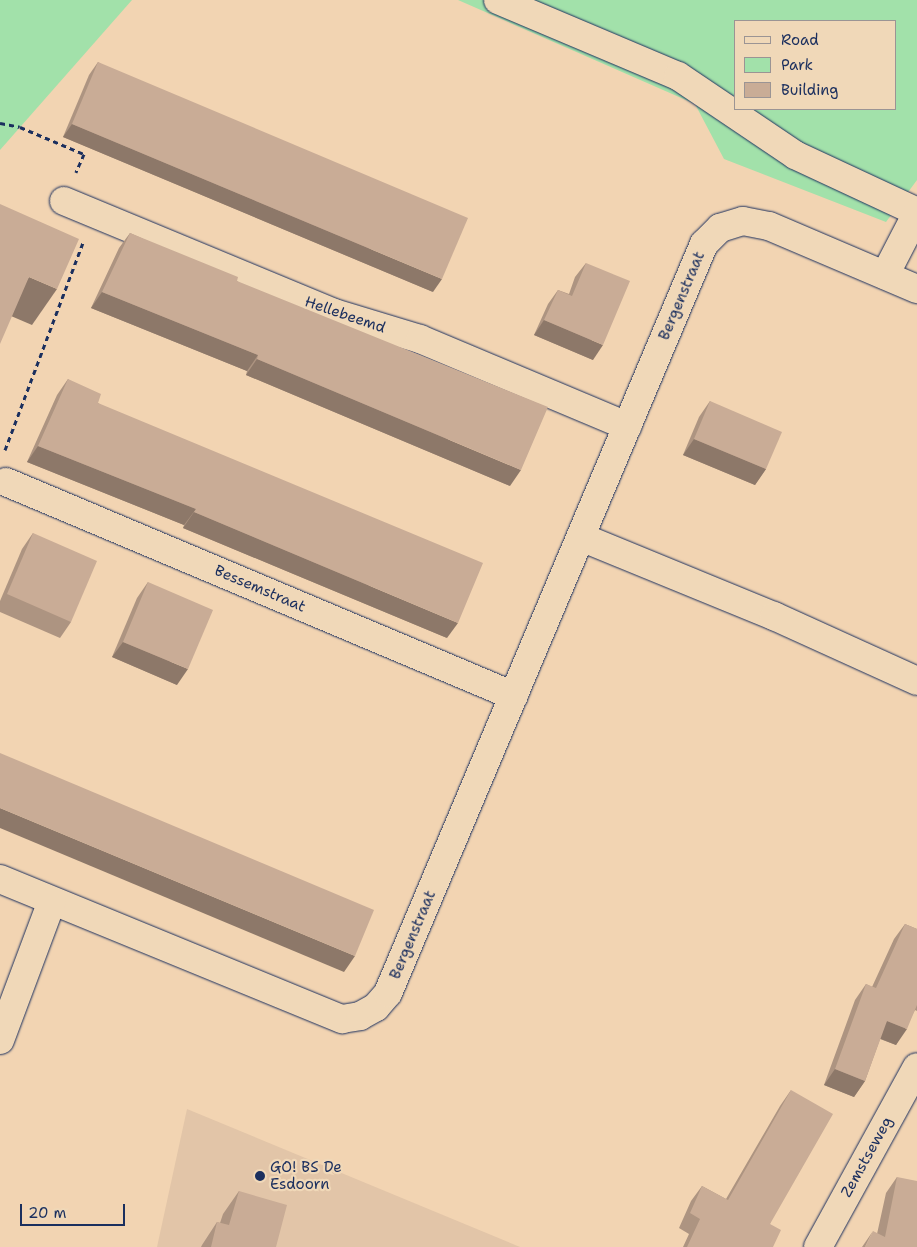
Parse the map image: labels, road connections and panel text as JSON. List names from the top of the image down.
{
  "streets": {
    "street": [
      "Bergenstraat",
      "Hellebeemd",
      "Bessemstraat",
      "Zemstseweg"
    ]
  },
  "crossings": [
    ["Bergenstraat", "Hellebeemd"],
    ["Bergenstraat", "Bessemstraat"]
  ],
  "places": ["GO! BS De Esdoorn"],
  "legend": ["Road", "Park", "Building"],
  "scale_bar": "20 m"
}
